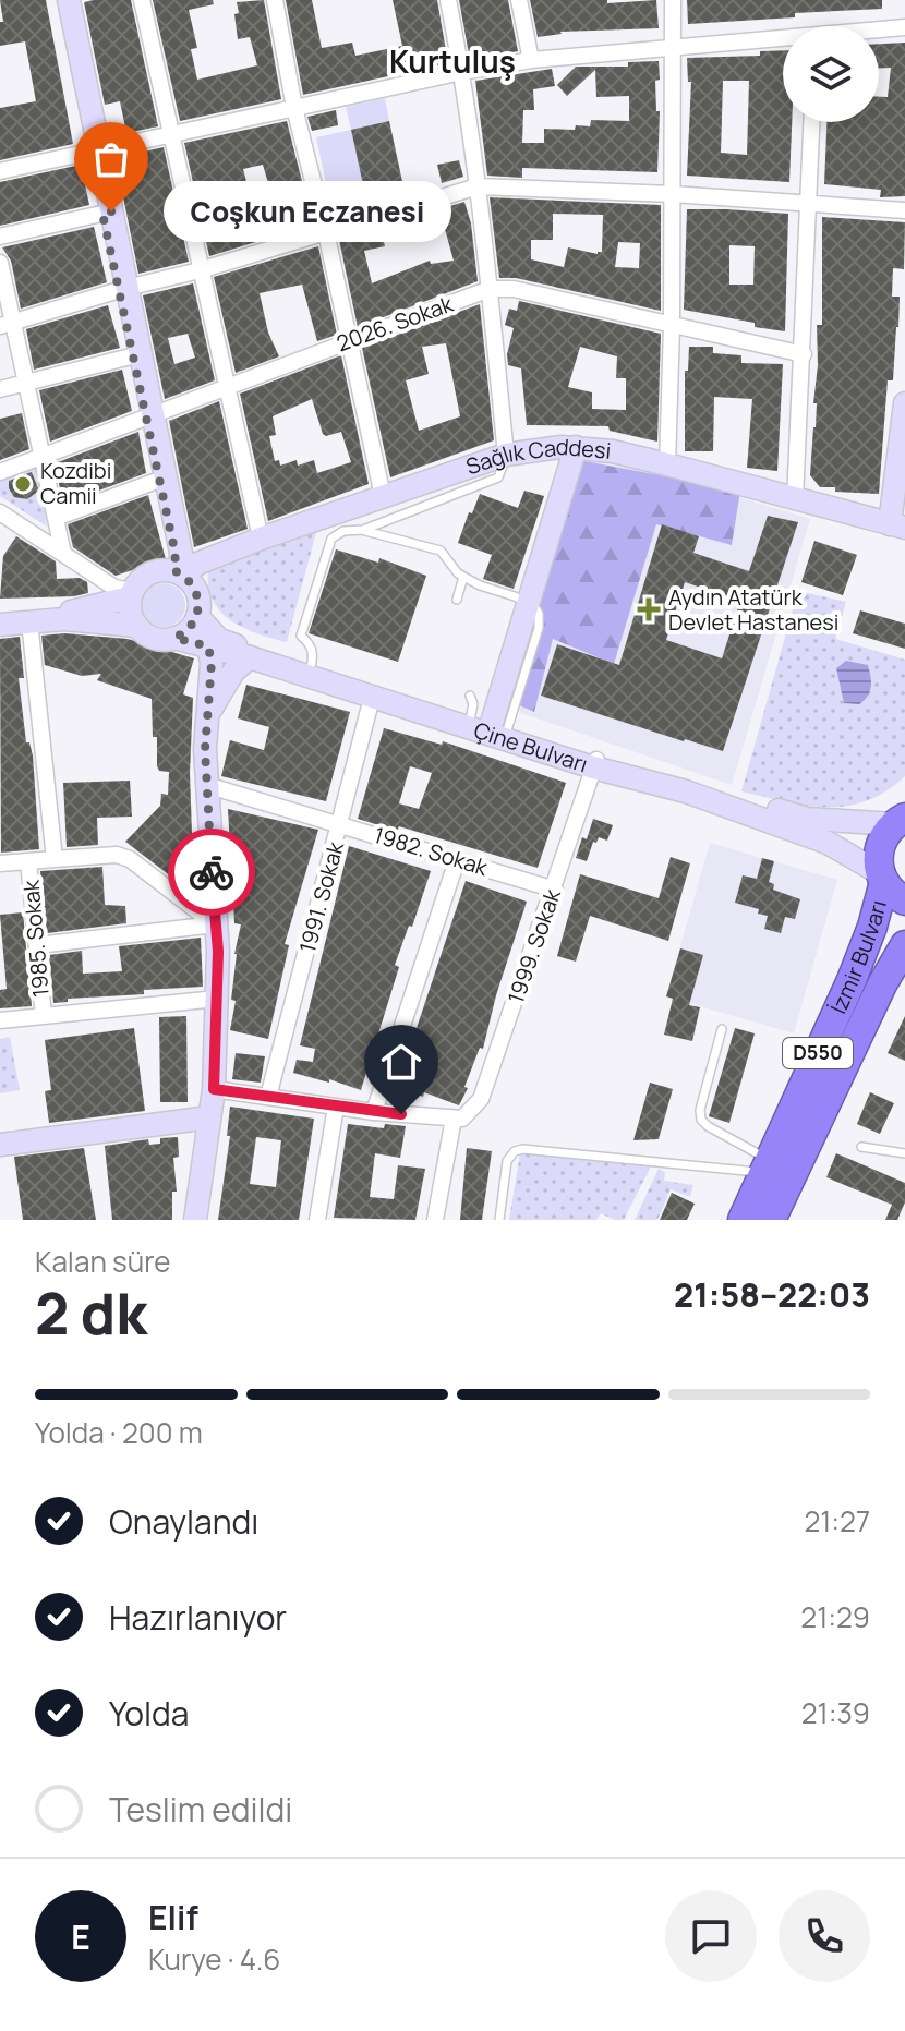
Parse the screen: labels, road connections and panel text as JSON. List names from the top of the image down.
{
  "streets": {
    "highway": ["İzmir Bulvarı", "D550"],
    "main road": ["Sağlık Caddesi", "Çine Bulvarı"],
    "street": [
      "2026. Sokak",
      "1982. Sokak",
      "1991. Sokak",
      "1985. Sokak",
      "1999. Sokak"
    ]
  },
  "crossings": [
    ["Sağlık Caddesi", "Çine Bulvarı"],
    ["Çine Bulvarı", "1991. Sokak"],
    ["Çine Bulvarı", "1999. Sokak"],
    ["Çine Bulvarı", "İzmir Bulvarı"],
    ["Çine Bulvarı", "D550"],
    ["1982. Sokak", "1991. Sokak"],
    ["1982. Sokak", "1999. Sokak"],
    ["İzmir Bulvarı", "D550"]
  ],
  "districts": ["Kurtuluş"],
  "places": {
    "other": ["Coşkun Eczanesi", "Kozdibi Camii"],
    "health": ["Aydın Atatürk Devlet Hastanesi"]
  },
  "page": {
    "bubble": "Coşkun Eczanesi",
    "heading": ["2 dk", "Kalan süre", "21:58–22:03"],
    "panel": ["Elif", "Kurye · 4.6"],
    "bar": "Yolda · 200 m",
    "list": [
      ["Onaylandı", "21:27"],
      ["Hazırlanıyor", "21:29"],
      ["Yolda", "21:39"],
      "Teslim edildi"
    ],
    "round": "E"
  }
}
